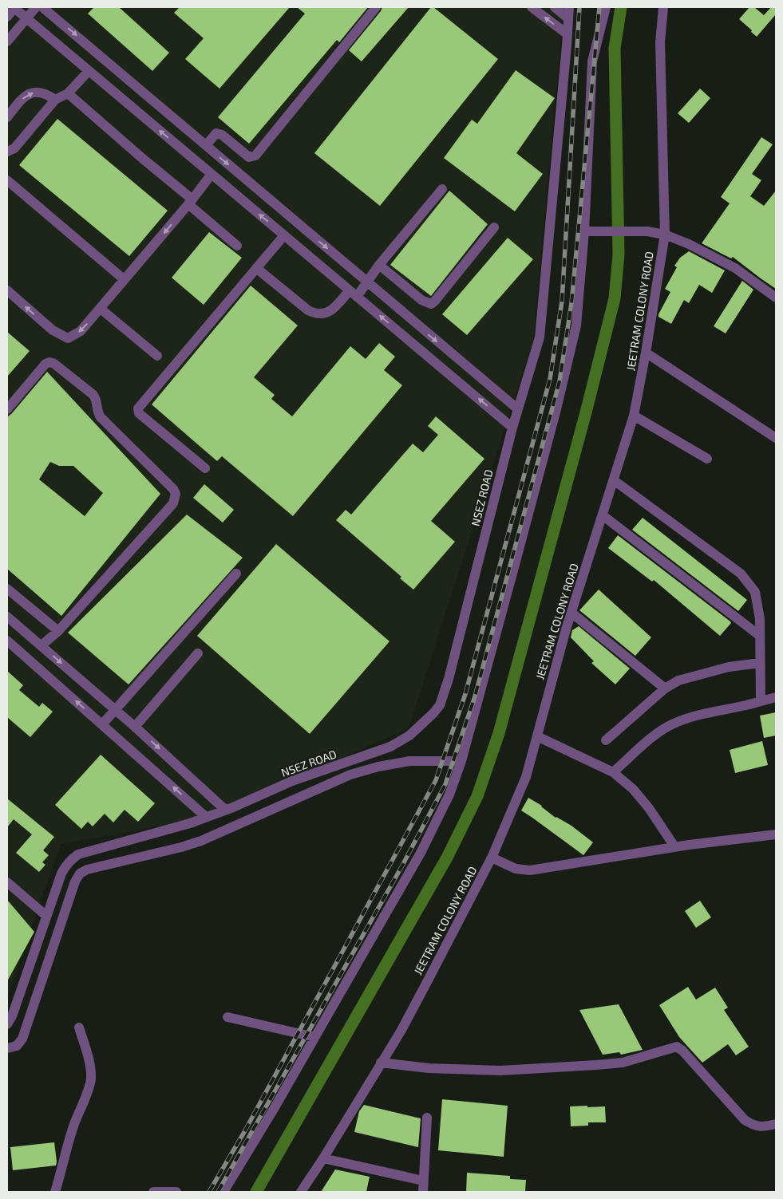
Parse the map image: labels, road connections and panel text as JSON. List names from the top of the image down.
{
  "streets": {
    "street": ["JEETRAM COLONY ROAD", "NSEZ ROAD"]
  }
}
